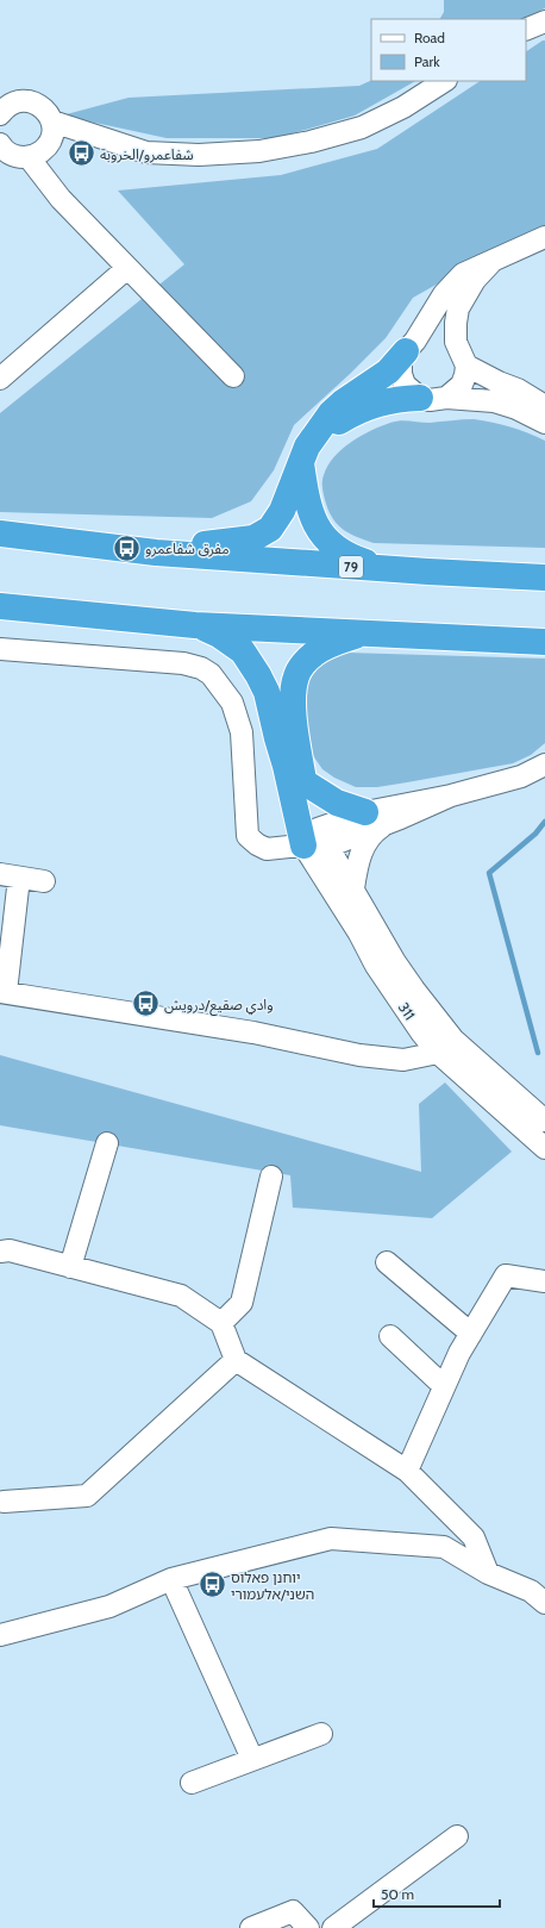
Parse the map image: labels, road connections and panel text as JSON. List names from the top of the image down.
{
  "streets": {
    "highway": ["79"],
    "street": ["311"]
  },
  "places": {
    "bus stop": [
      "شفاعمرو/الخروبة",
      "مفرق شفاعمرو",
      "وادي صقيع/درويش",
      "יוחנן פאלוס השני/אלעמורי"
    ]
  },
  "legend": ["Road", "Park"],
  "scale_bar": "50 m"
}
